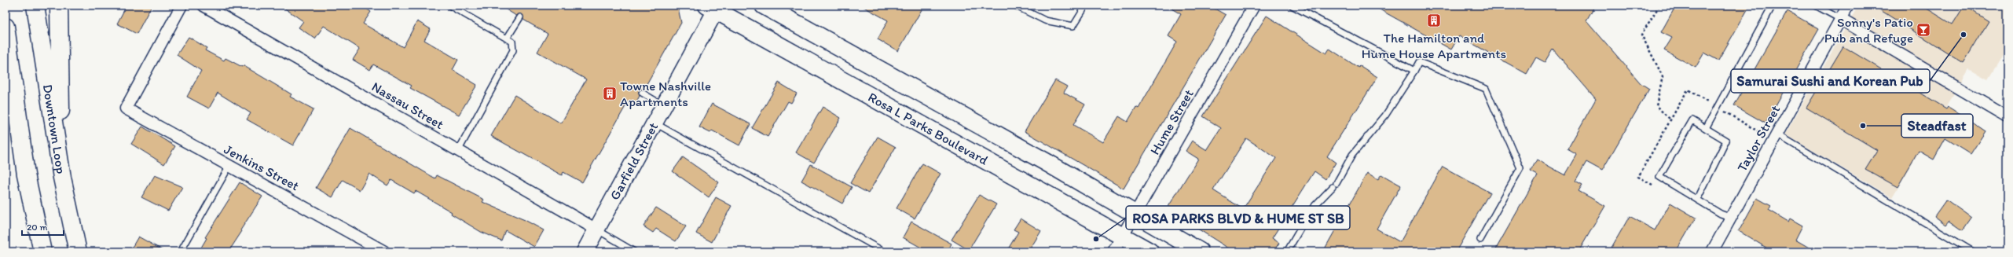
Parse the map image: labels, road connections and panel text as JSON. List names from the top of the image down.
{
  "streets": {
    "main road": ["Rosa L Parks Boulevard", "Downtown Loop"],
    "street": [
      "Nassau Street",
      "Hume Street",
      "Taylor Street",
      "Garfield Street",
      "Jenkins Street"
    ]
  },
  "crossings": [
    ["Nassau Street", "Garfield Street"],
    ["Hume Street", "Rosa L Parks Boulevard"],
    ["Rosa L Parks Boulevard", "Garfield Street"]
  ],
  "places": {
    "building": ["The Hamilton and Hume House Apartments", "Towne Nashville Apartments"],
    "bar": ["Sonny's Patio Pub and Refuge"],
    "other": ["Samurai Sushi and Korean Pub", "Steadfast", "ROSA PARKS BLVD & HUME ST SB"]
  },
  "scale_bar": "20 m"
}
